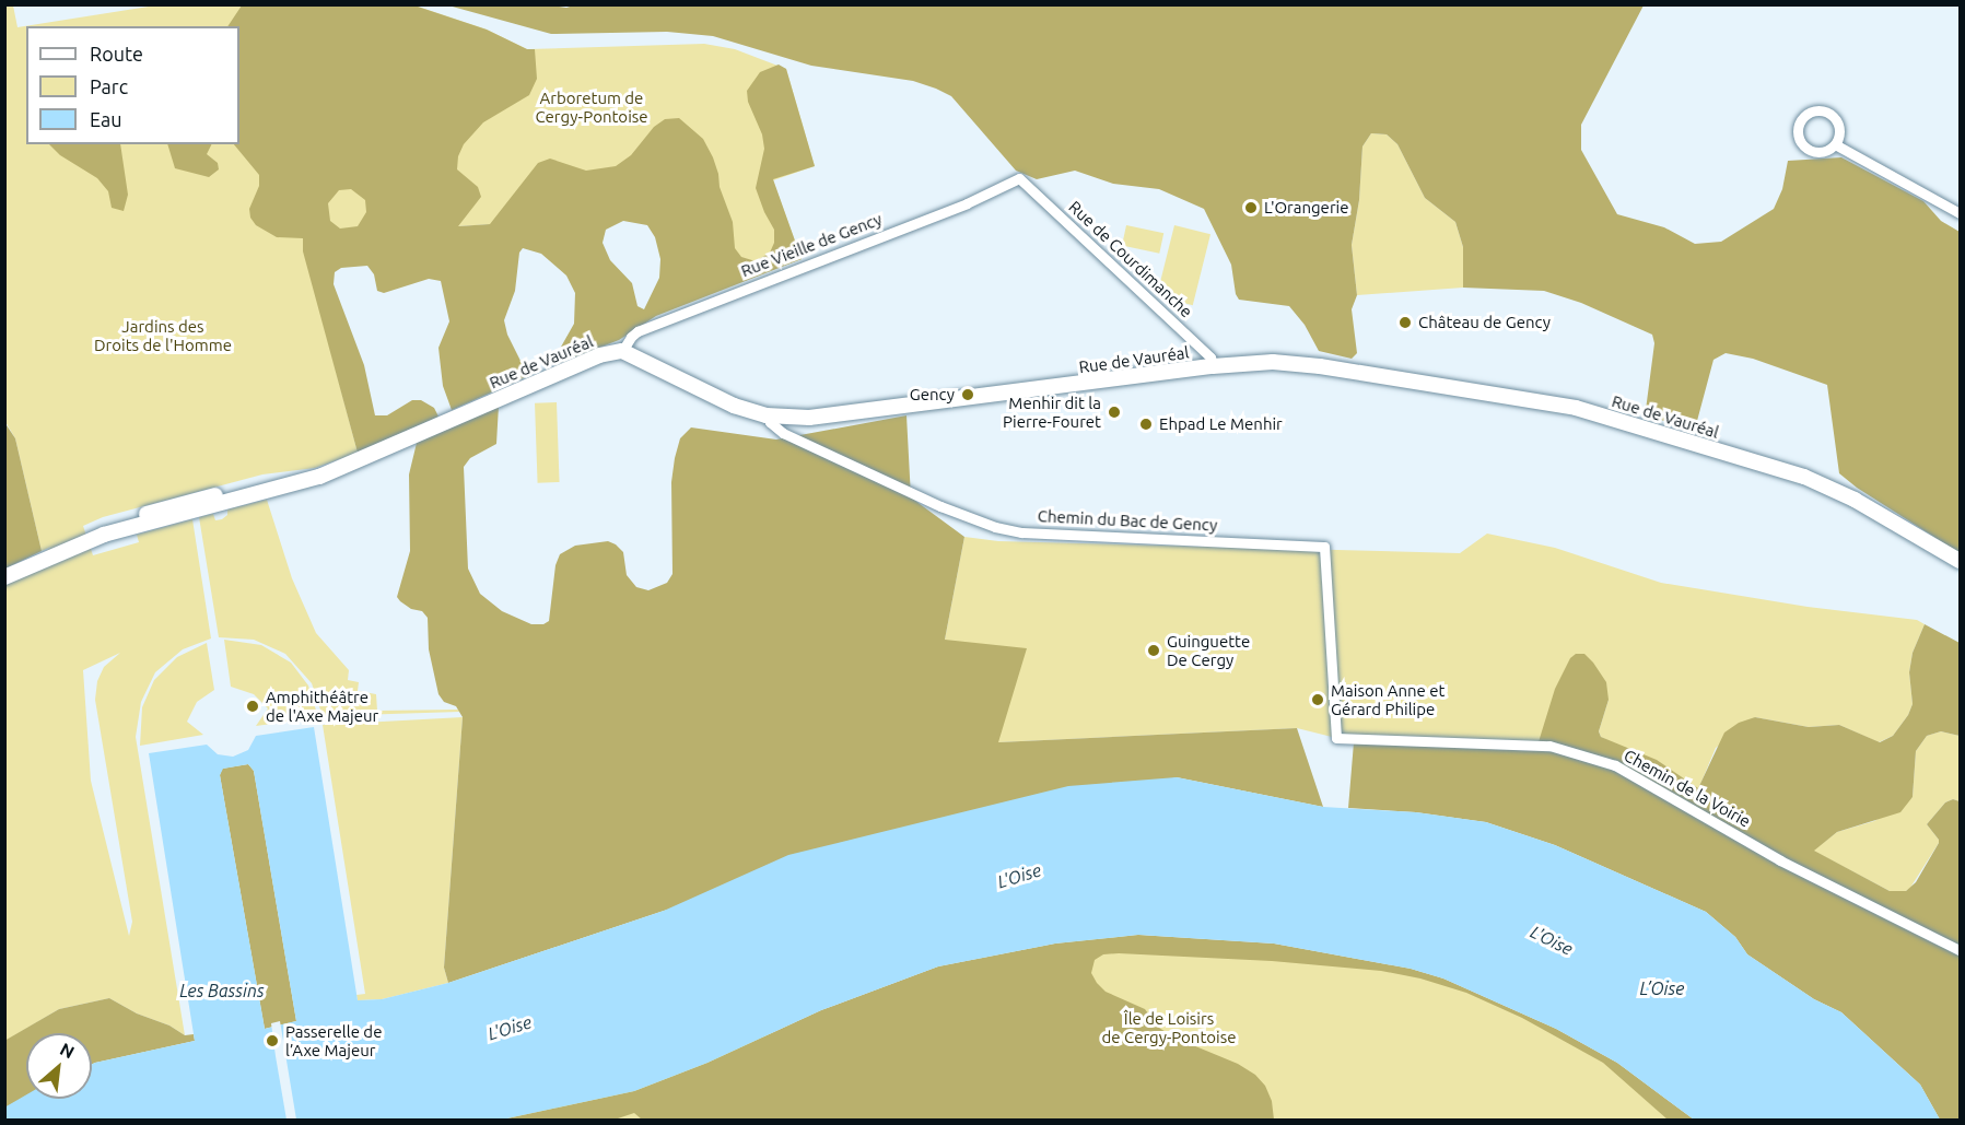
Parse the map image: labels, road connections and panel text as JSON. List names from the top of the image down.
{
  "streets": {
    "street": [
      "Rue Vieille de Gency",
      "Rue de Courdimanche",
      "Rue de Vauréal",
      "Chemin du Bac de Gency",
      "Chemin de la Voirie"
    ]
  },
  "crossings": [
    ["Rue Vieille de Gency", "Rue de Courdimanche"],
    ["Rue Vieille de Gency", "Rue de Vauréal"],
    ["Rue de Courdimanche", "Rue de Vauréal"],
    ["Rue de Vauréal", "Chemin du Bac de Gency"],
    ["Chemin du Bac de Gency", "Chemin de la Voirie"]
  ],
  "water": ["L'Oise", "L’Oise", "Les Bassins"],
  "parks": ["Arboretum de Cergy‐Pontoise", "Jardins des Droits de l'Homme", "Île de Loisirs de Cergy-Pontoise"],
  "places": [
    "L'Orangerie",
    "Château de Gency",
    "Gency",
    "Menhir dit la Pierre-Fouret",
    "Ehpad Le Menhir",
    "Guinguette De Cergy",
    "Maison Anne et Gérard Philipe",
    "Amphithéâtre de l'Axe Majeur",
    "Passerelle de l’Axe Majeur"
  ],
  "legend": ["Route", "Parc", "Eau"],
  "north": "top right"
}
